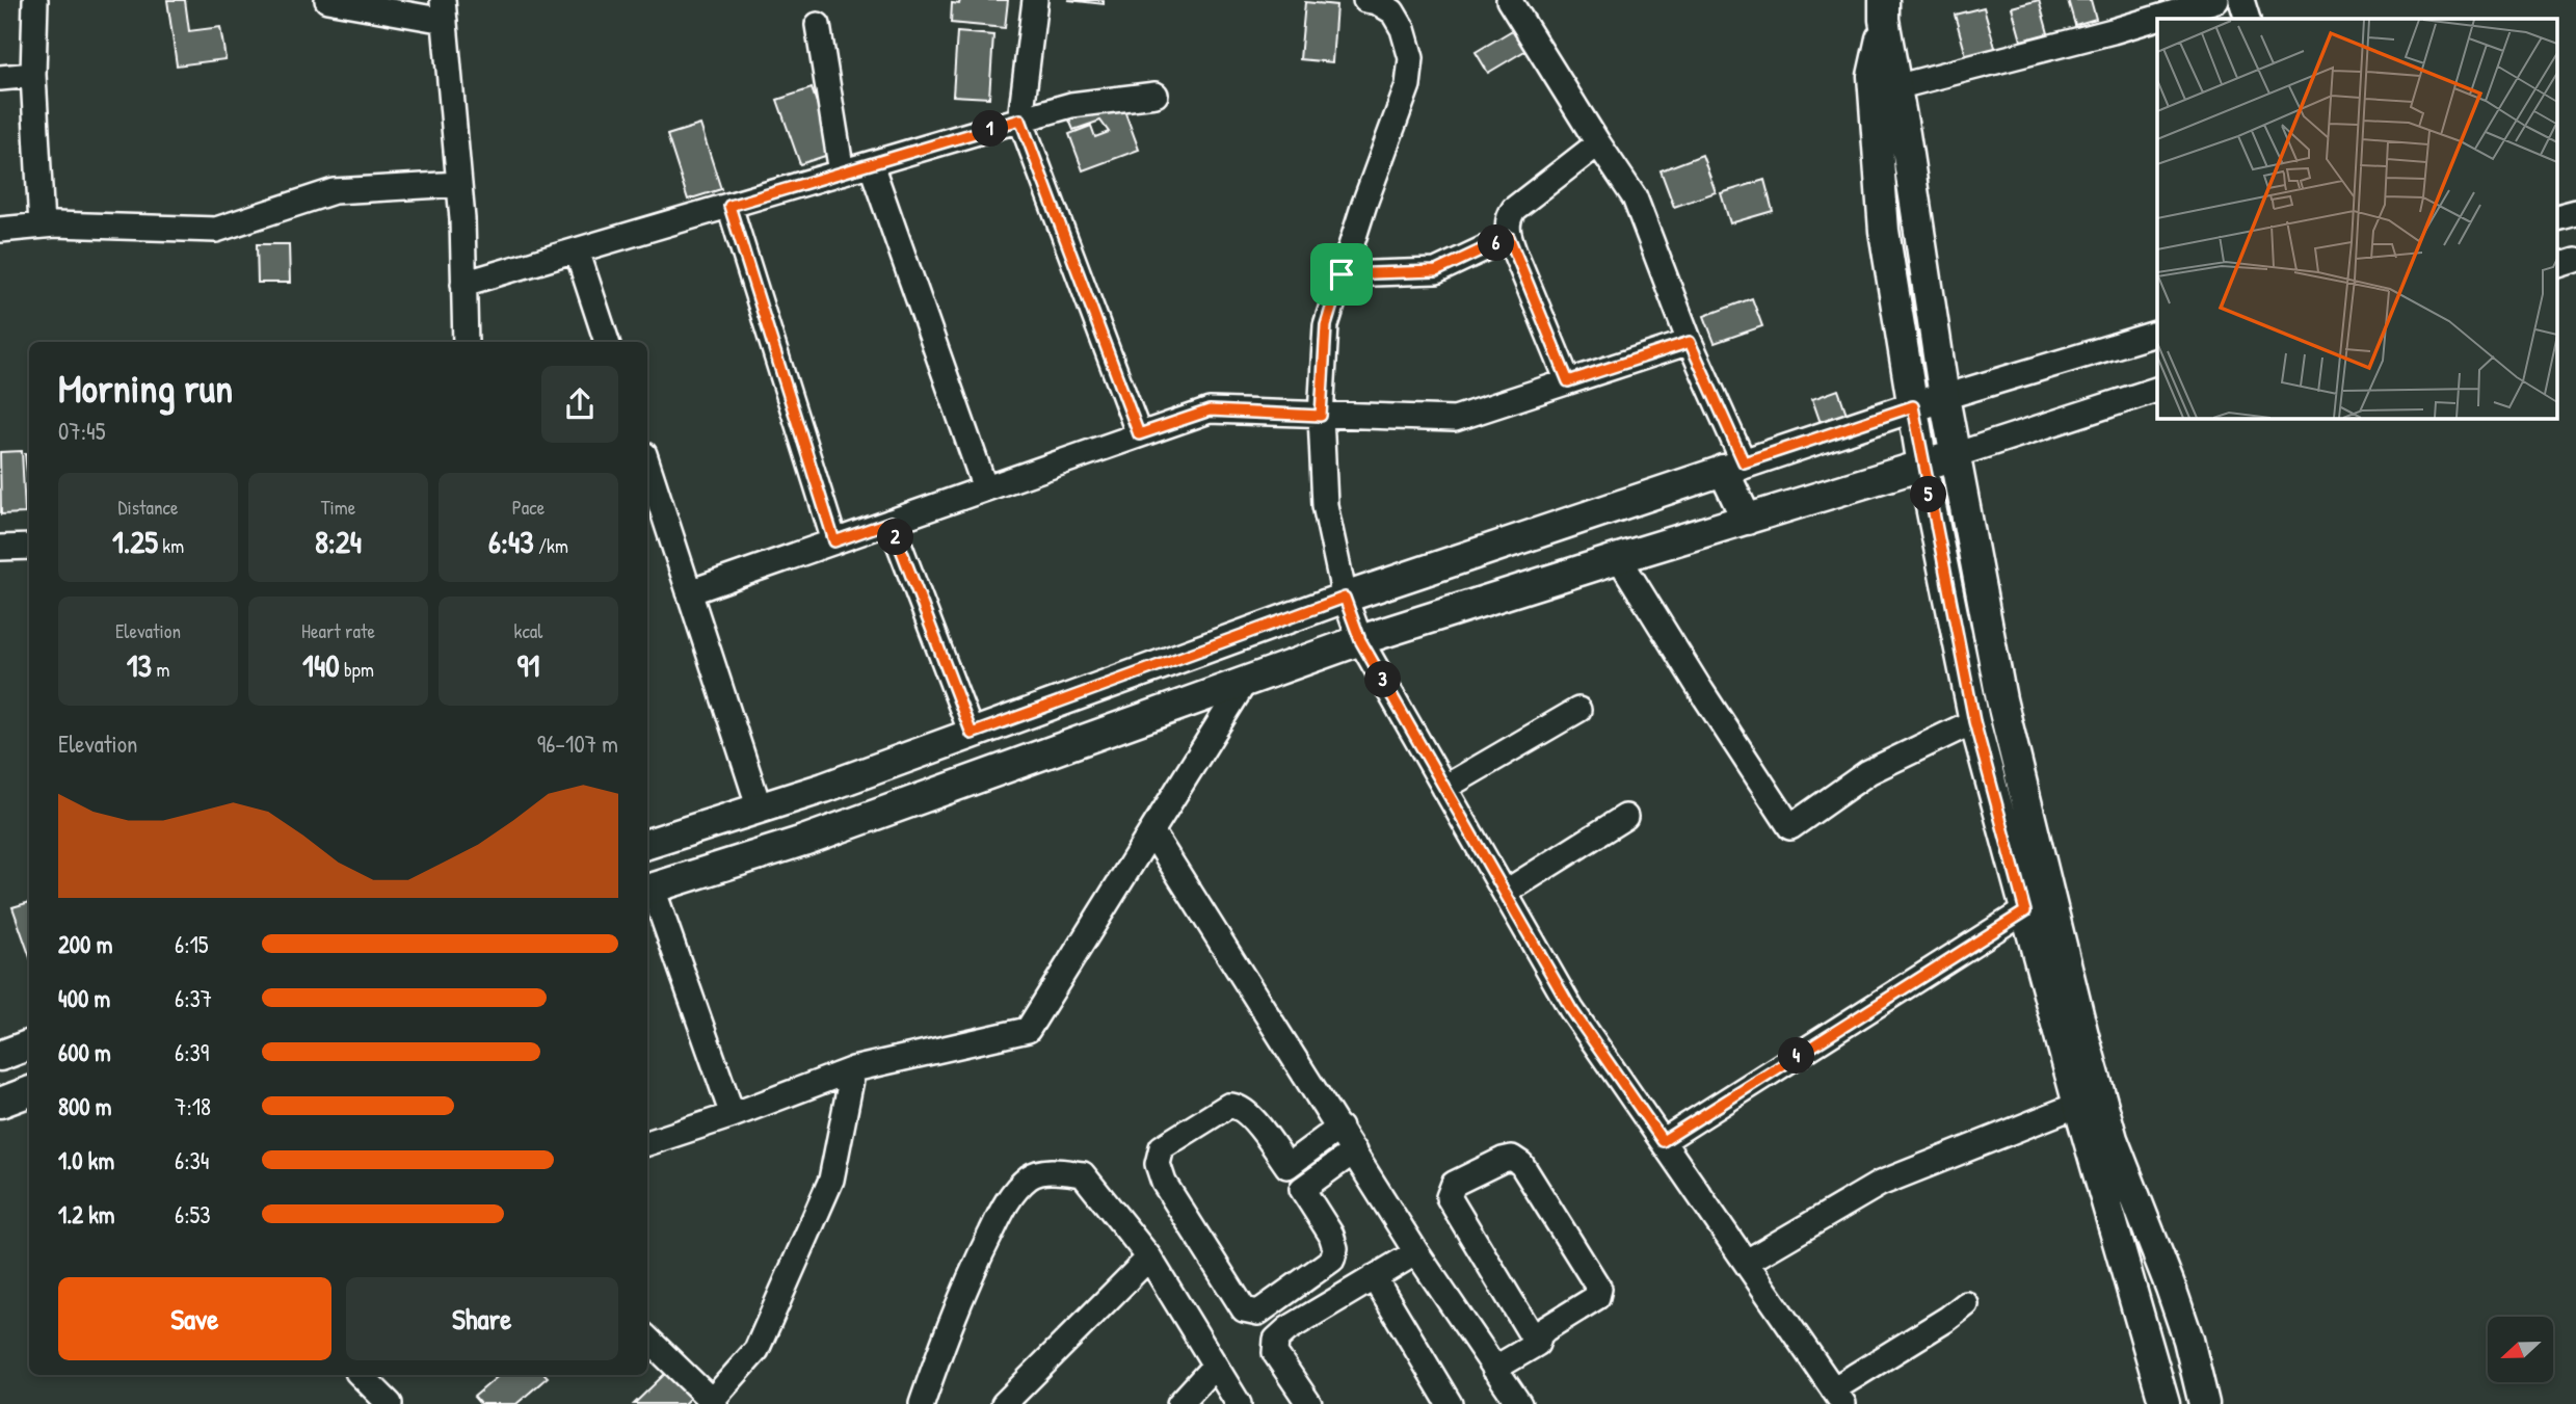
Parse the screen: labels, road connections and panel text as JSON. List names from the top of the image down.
{
  "north": "left",
  "page": {
    "pins": [
      "1",
      "6",
      "5",
      "2",
      "3",
      "4"
    ],
    "heading": ["Morning run", "07:45"],
    "stats": [
      ["Distance", "1.25 km"],
      ["Time", "8:24"],
      ["Pace", "6:43 /km"],
      ["Elevation", "13 m"],
      ["Heart rate", "140 bpm"],
      ["kcal", "91"]
    ],
    "chart": ["Elevation", "96–107 m"],
    "list": [
      {
        "name": "200 m",
        "note": "6:15"
      },
      {
        "name": "400 m",
        "note": "6:37"
      },
      {
        "name": "600 m",
        "note": "6:39"
      },
      {
        "name": "800 m",
        "note": "7:18"
      },
      {
        "name": "1.0 km",
        "note": "6:34"
      },
      {
        "name": "1.2 km",
        "note": "6:53"
      }
    ],
    "buttons": ["Save", "Share"]
  }
}
